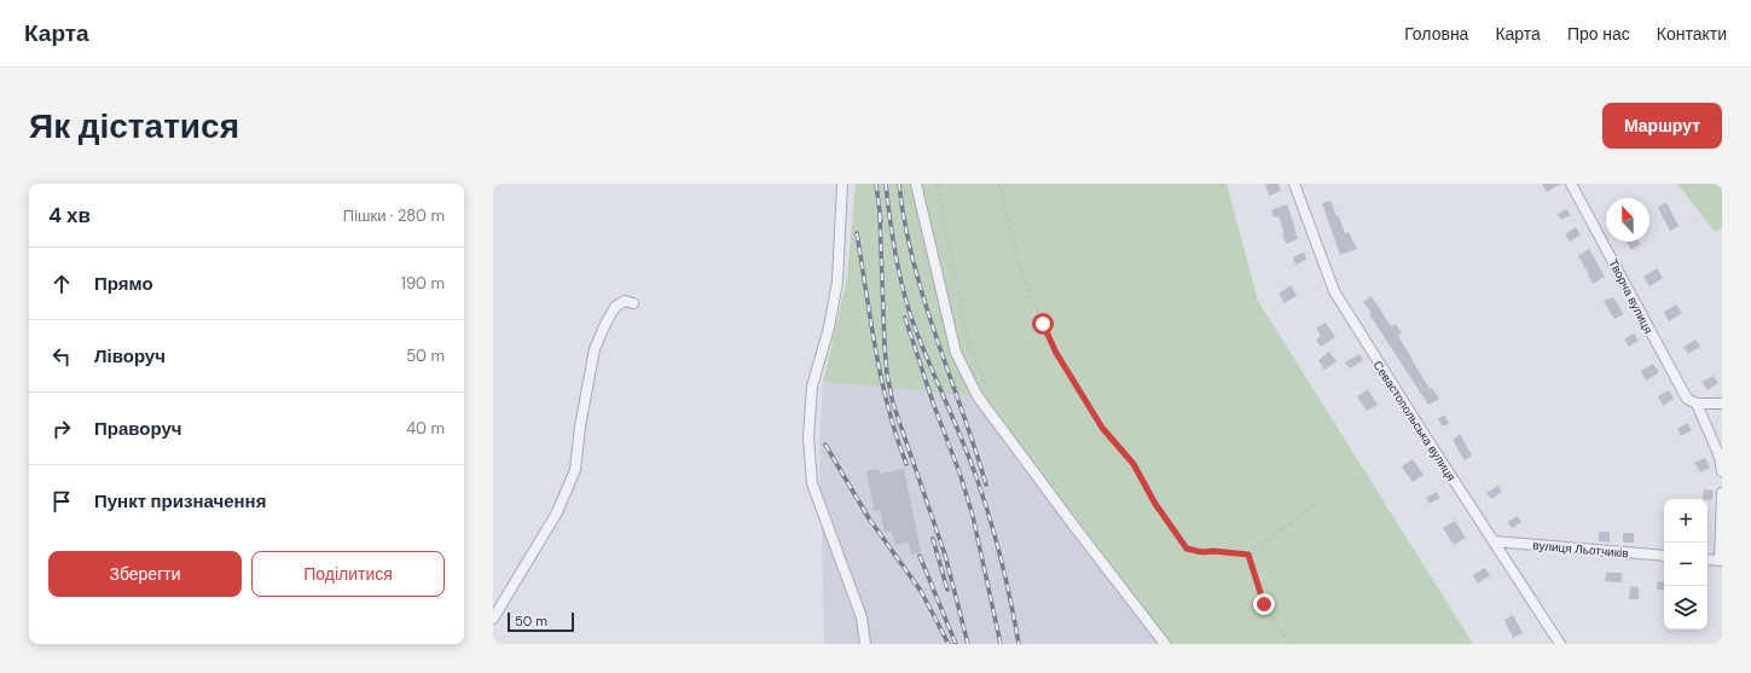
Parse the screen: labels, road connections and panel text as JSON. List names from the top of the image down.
{
  "streets": {
    "street": ["Творча вулиця", "Севастопольська вулиця", "вулиця Льотчиків"]
  },
  "crossings": [
    ["Севастопольська вулиця", "вулиця Льотчиків"]
  ],
  "scale_bar": "50 m",
  "north": "top",
  "page": {
    "header": "Карта",
    "nav": [
      "Головна",
      "Карта",
      "Про нас",
      "Контакти"
    ],
    "buttons": [
      "Маршрут",
      ["Зберегти", "Поділитися"]
    ],
    "title": "Як дістатися",
    "heading": ["4 хв", "Пішки · 280 m"],
    "list": [
      ["Прямо", "190 m"],
      ["Ліворуч", "50 m"],
      ["Праворуч", "40 m"],
      "Пункт призначення"
    ],
    "map_buttons": ["+", "−"],
    "scale": "50 m"
  }
}
